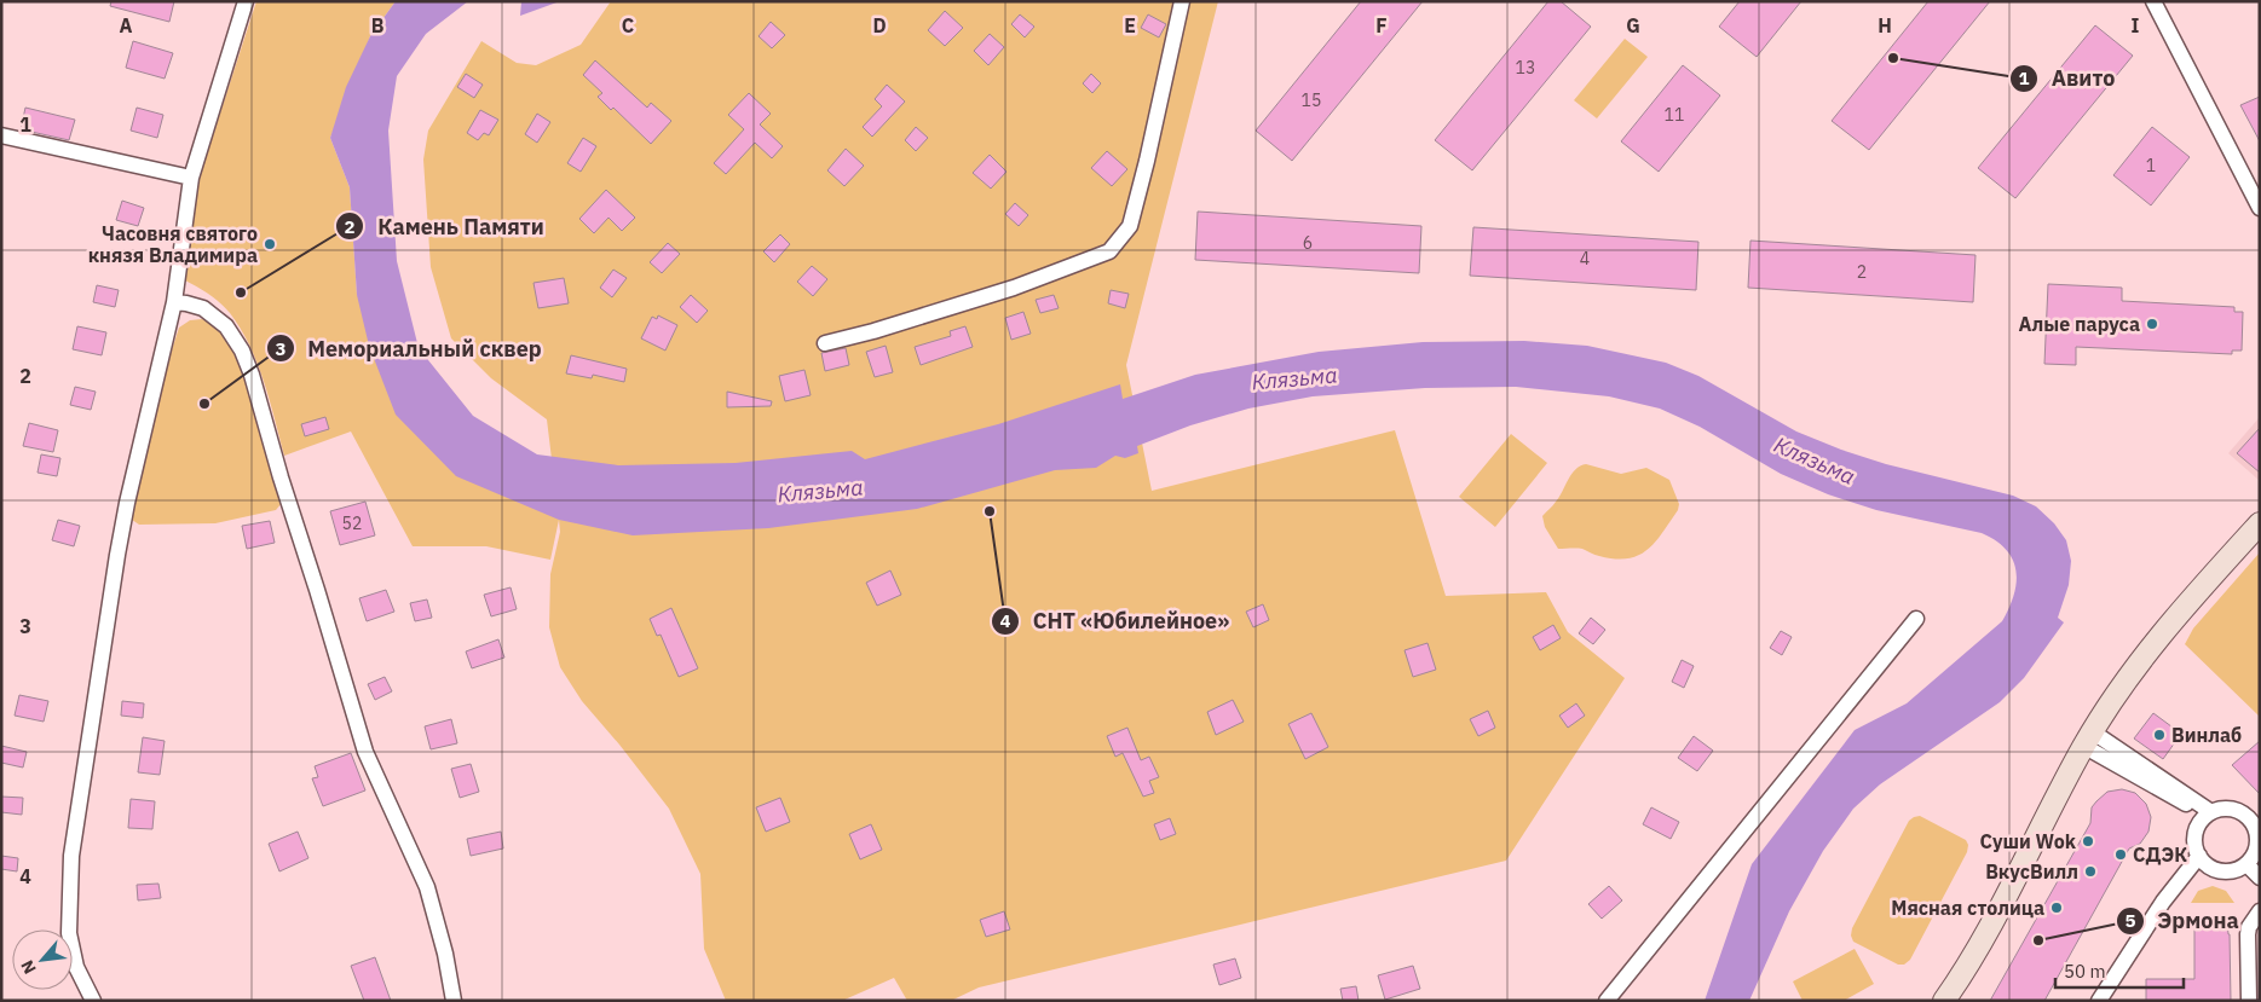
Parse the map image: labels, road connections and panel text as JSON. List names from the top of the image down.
{
  "water": ["Клязьма"],
  "places": [
    "Авито",
    "Часовня святого князя Владимира",
    "Камень Памяти",
    "Алые паруса",
    "Мемориальный сквер",
    "СНТ «Юбилейное»",
    "Винлаб",
    "Суши Wok",
    "СДЭК",
    "ВкусВилл",
    "Мясная столица",
    "Эрмона"
  ],
  "house_numbers": [
    "13",
    "15",
    "11",
    "1",
    "6",
    "4",
    "2",
    "52"
  ],
  "scale_bar": "50 m",
  "north": "bottom left",
  "grid": {
    "columns": [
      "A",
      "B",
      "C",
      "D",
      "E",
      "F",
      "G",
      "H",
      "I"
    ],
    "rows": [
      "1",
      "2",
      "3",
      "4"
    ]
  }
}
